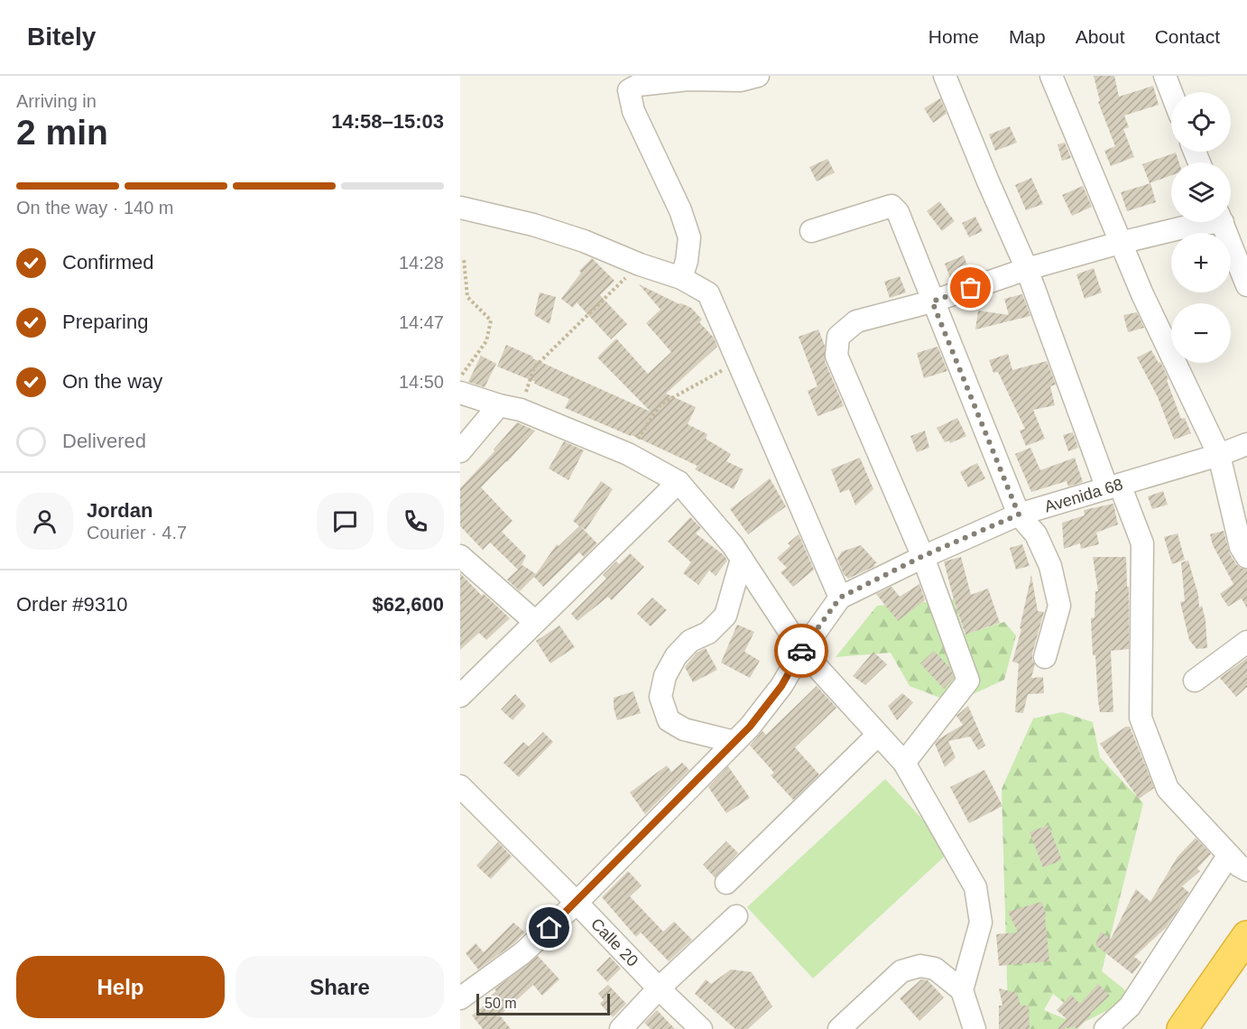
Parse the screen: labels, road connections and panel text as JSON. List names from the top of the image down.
{
  "streets": {
    "street": ["Avenida 68", "Calle 20"]
  },
  "crossings": [
    ["Avenida 68", "Calle 20"]
  ],
  "scale_bar": "50 m",
  "page": {
    "header": "Bitely",
    "nav": [
      "Home",
      "Map",
      "About",
      "Contact"
    ],
    "heading": ["2 min", "Arriving in", "14:58–15:03"],
    "panel": [
      "Jordan",
      "Courier · 4.7",
      "Order #9310",
      "$62,600"
    ],
    "map_buttons": ["+", "−"],
    "bar": "On the way · 140 m",
    "list": [
      ["Confirmed", "14:28"],
      ["Preparing", "14:47"],
      ["On the way", "14:50"],
      "Delivered"
    ],
    "buttons": ["Help", "Share"],
    "scale": "50 m"
  }
}
